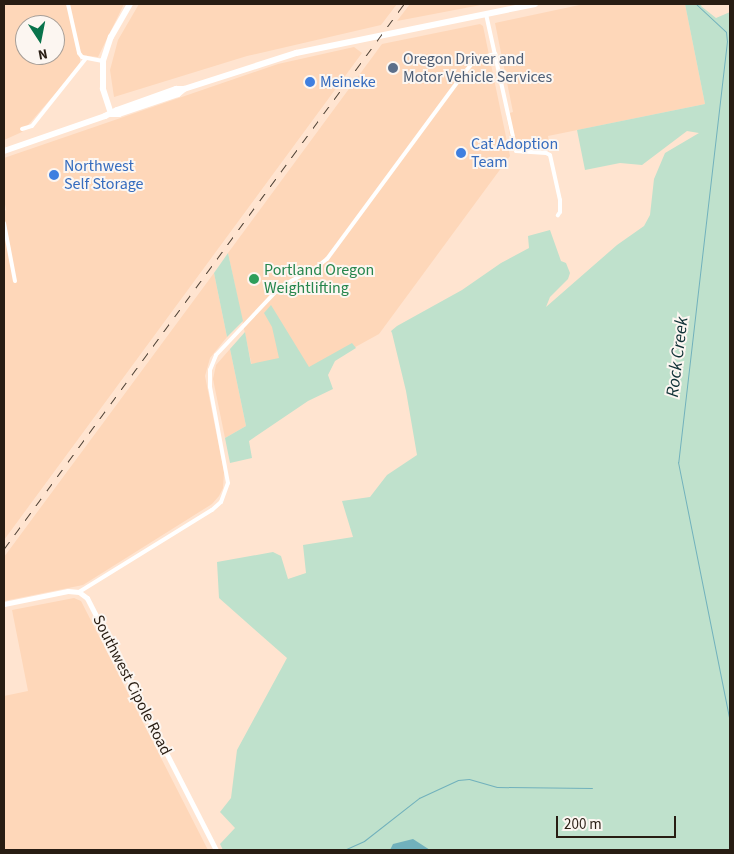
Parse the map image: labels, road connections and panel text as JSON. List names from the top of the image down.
{
  "streets": {
    "street": ["Southwest Cipole Road"]
  },
  "water": ["Rock Creek"],
  "places": [
    "Oregon Driver and Motor Vehicle Services",
    "Meineke",
    "Cat Adoption Team",
    "Northwest Self Storage",
    "Portland Oregon Weightlifting"
  ],
  "scale_bar": "200 m",
  "north": "bottom"
}
